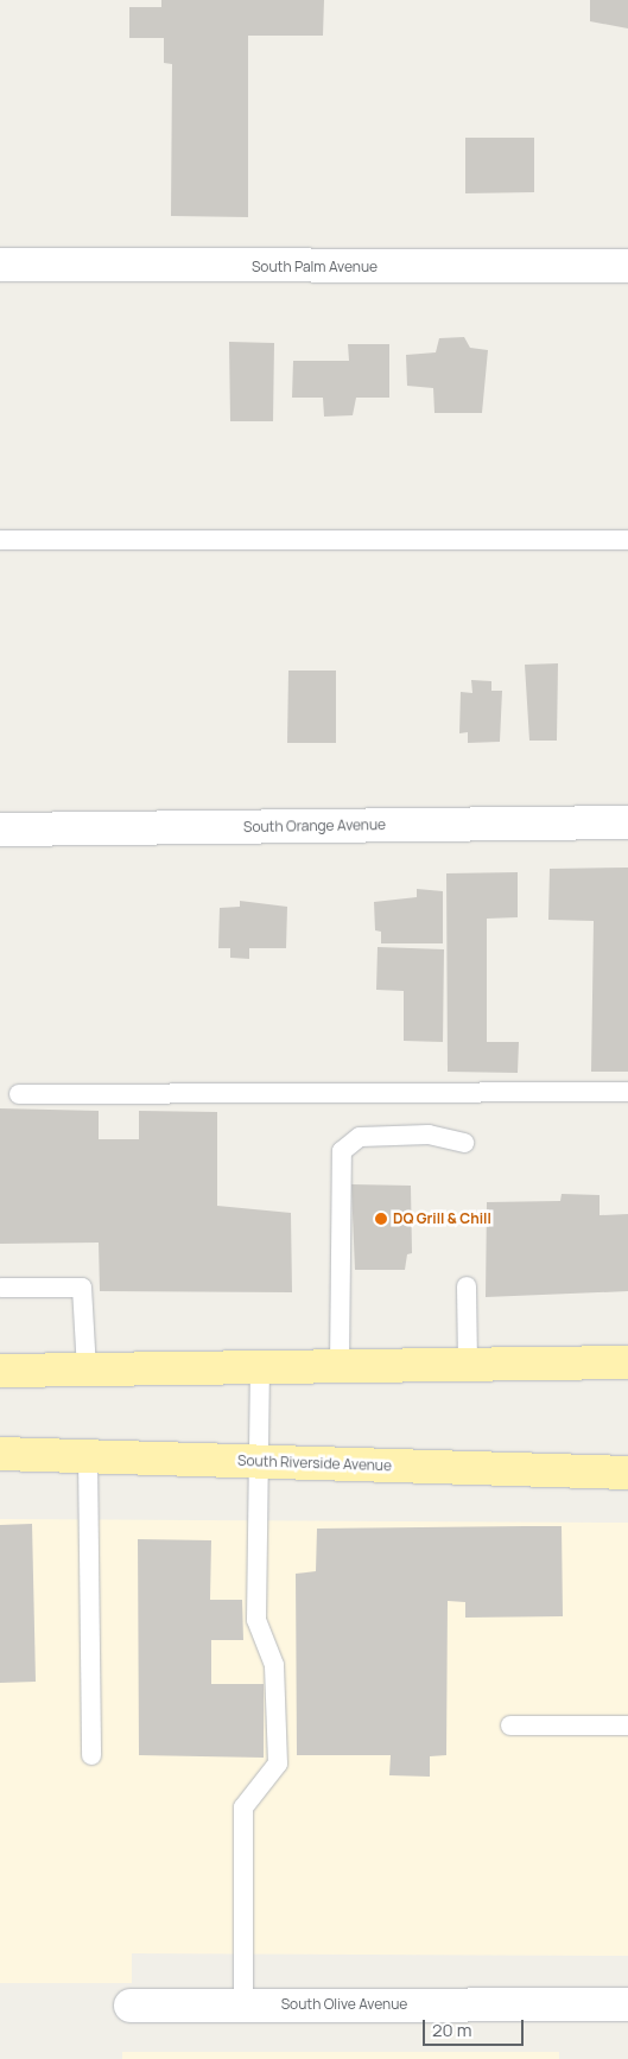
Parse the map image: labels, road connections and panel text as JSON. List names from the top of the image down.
{
  "streets": {
    "main road": ["South Riverside Avenue"],
    "street": ["South Palm Avenue", "South Orange Avenue", "South Olive Avenue"]
  },
  "places": ["DQ Grill & Chill"],
  "scale_bar": "20 m"
}
